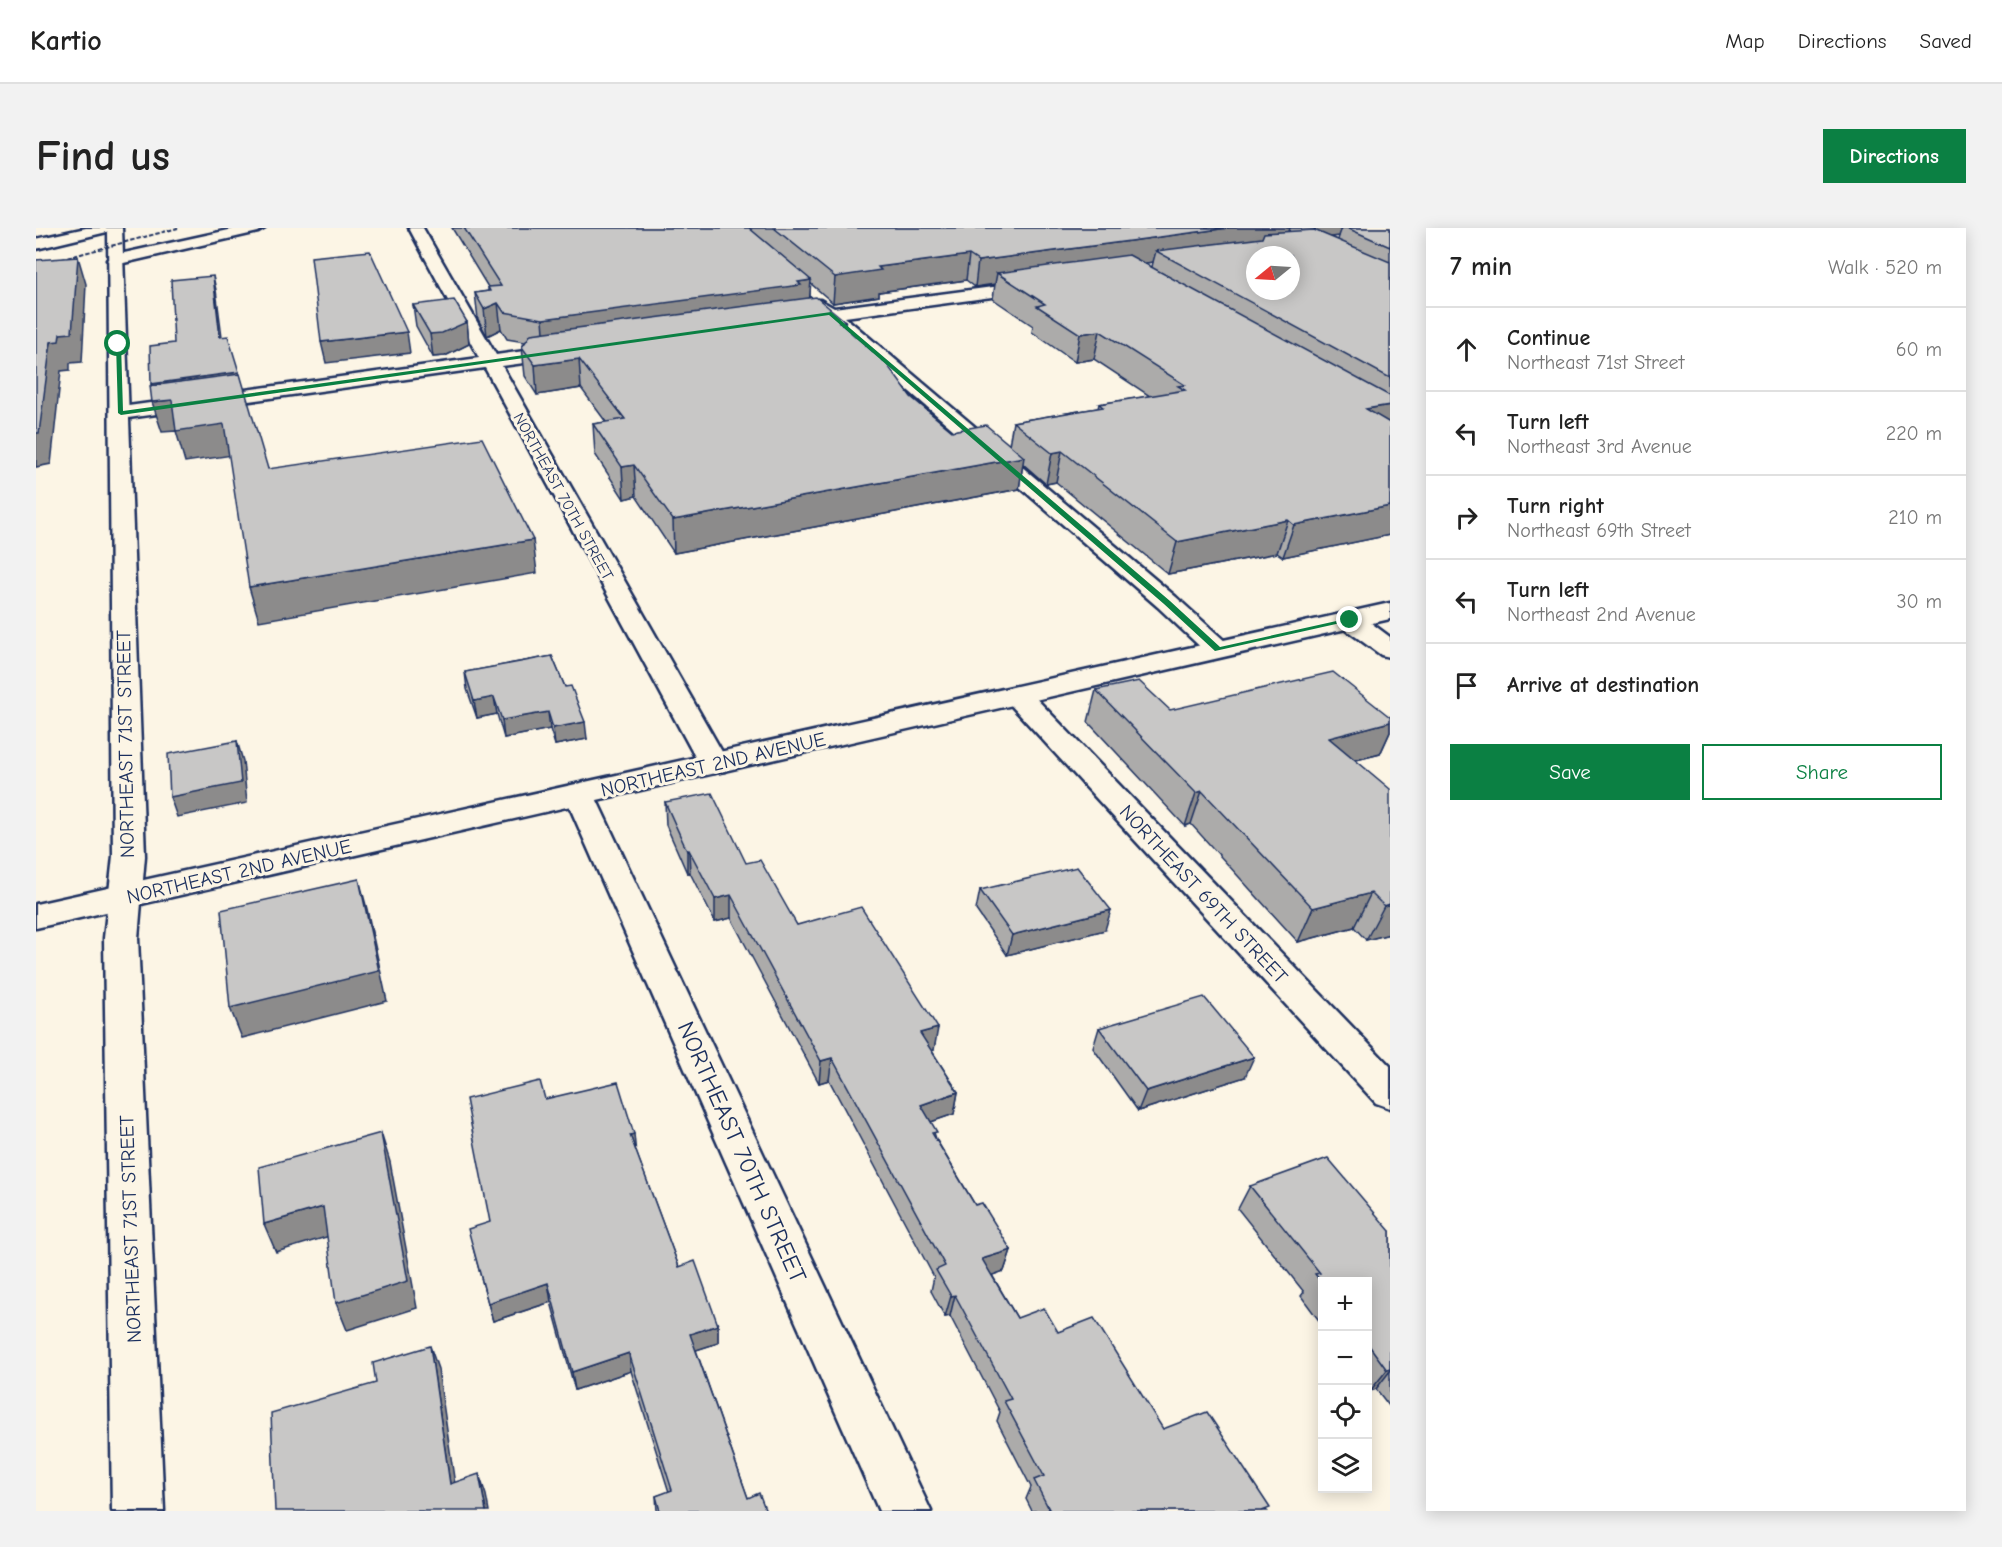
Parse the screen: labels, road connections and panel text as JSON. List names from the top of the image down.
{
  "streets": {
    "street": [
      "NORTHEAST 70TH STREET",
      "NORTHEAST 71ST STREET",
      "NORTHEAST 2ND AVENUE",
      "NORTHEAST 69TH STREET"
    ]
  },
  "crossings": [
    ["NORTHEAST 70TH STREET", "NORTHEAST 2ND AVENUE"],
    ["NORTHEAST 71ST STREET", "NORTHEAST 2ND AVENUE"],
    ["NORTHEAST 2ND AVENUE", "NORTHEAST 69TH STREET"]
  ],
  "north": "left",
  "page": {
    "header": "Kartio",
    "nav": ["Map", "Directions", "Saved"],
    "buttons": [
      "Directions",
      ["Save", "Share"]
    ],
    "title": "Find us",
    "heading": ["7 min", "Walk · 520 m"],
    "list": [
      ["Continue", "Northeast 71st Street", "60 m"],
      ["Turn left", "Northeast 3rd Avenue", "220 m"],
      ["Turn right", "Northeast 69th Street", "210 m"],
      ["Turn left", "Northeast 2nd Avenue", "30 m"],
      "Arrive at destination"
    ],
    "map_buttons": ["+", "−"]
  }
}
